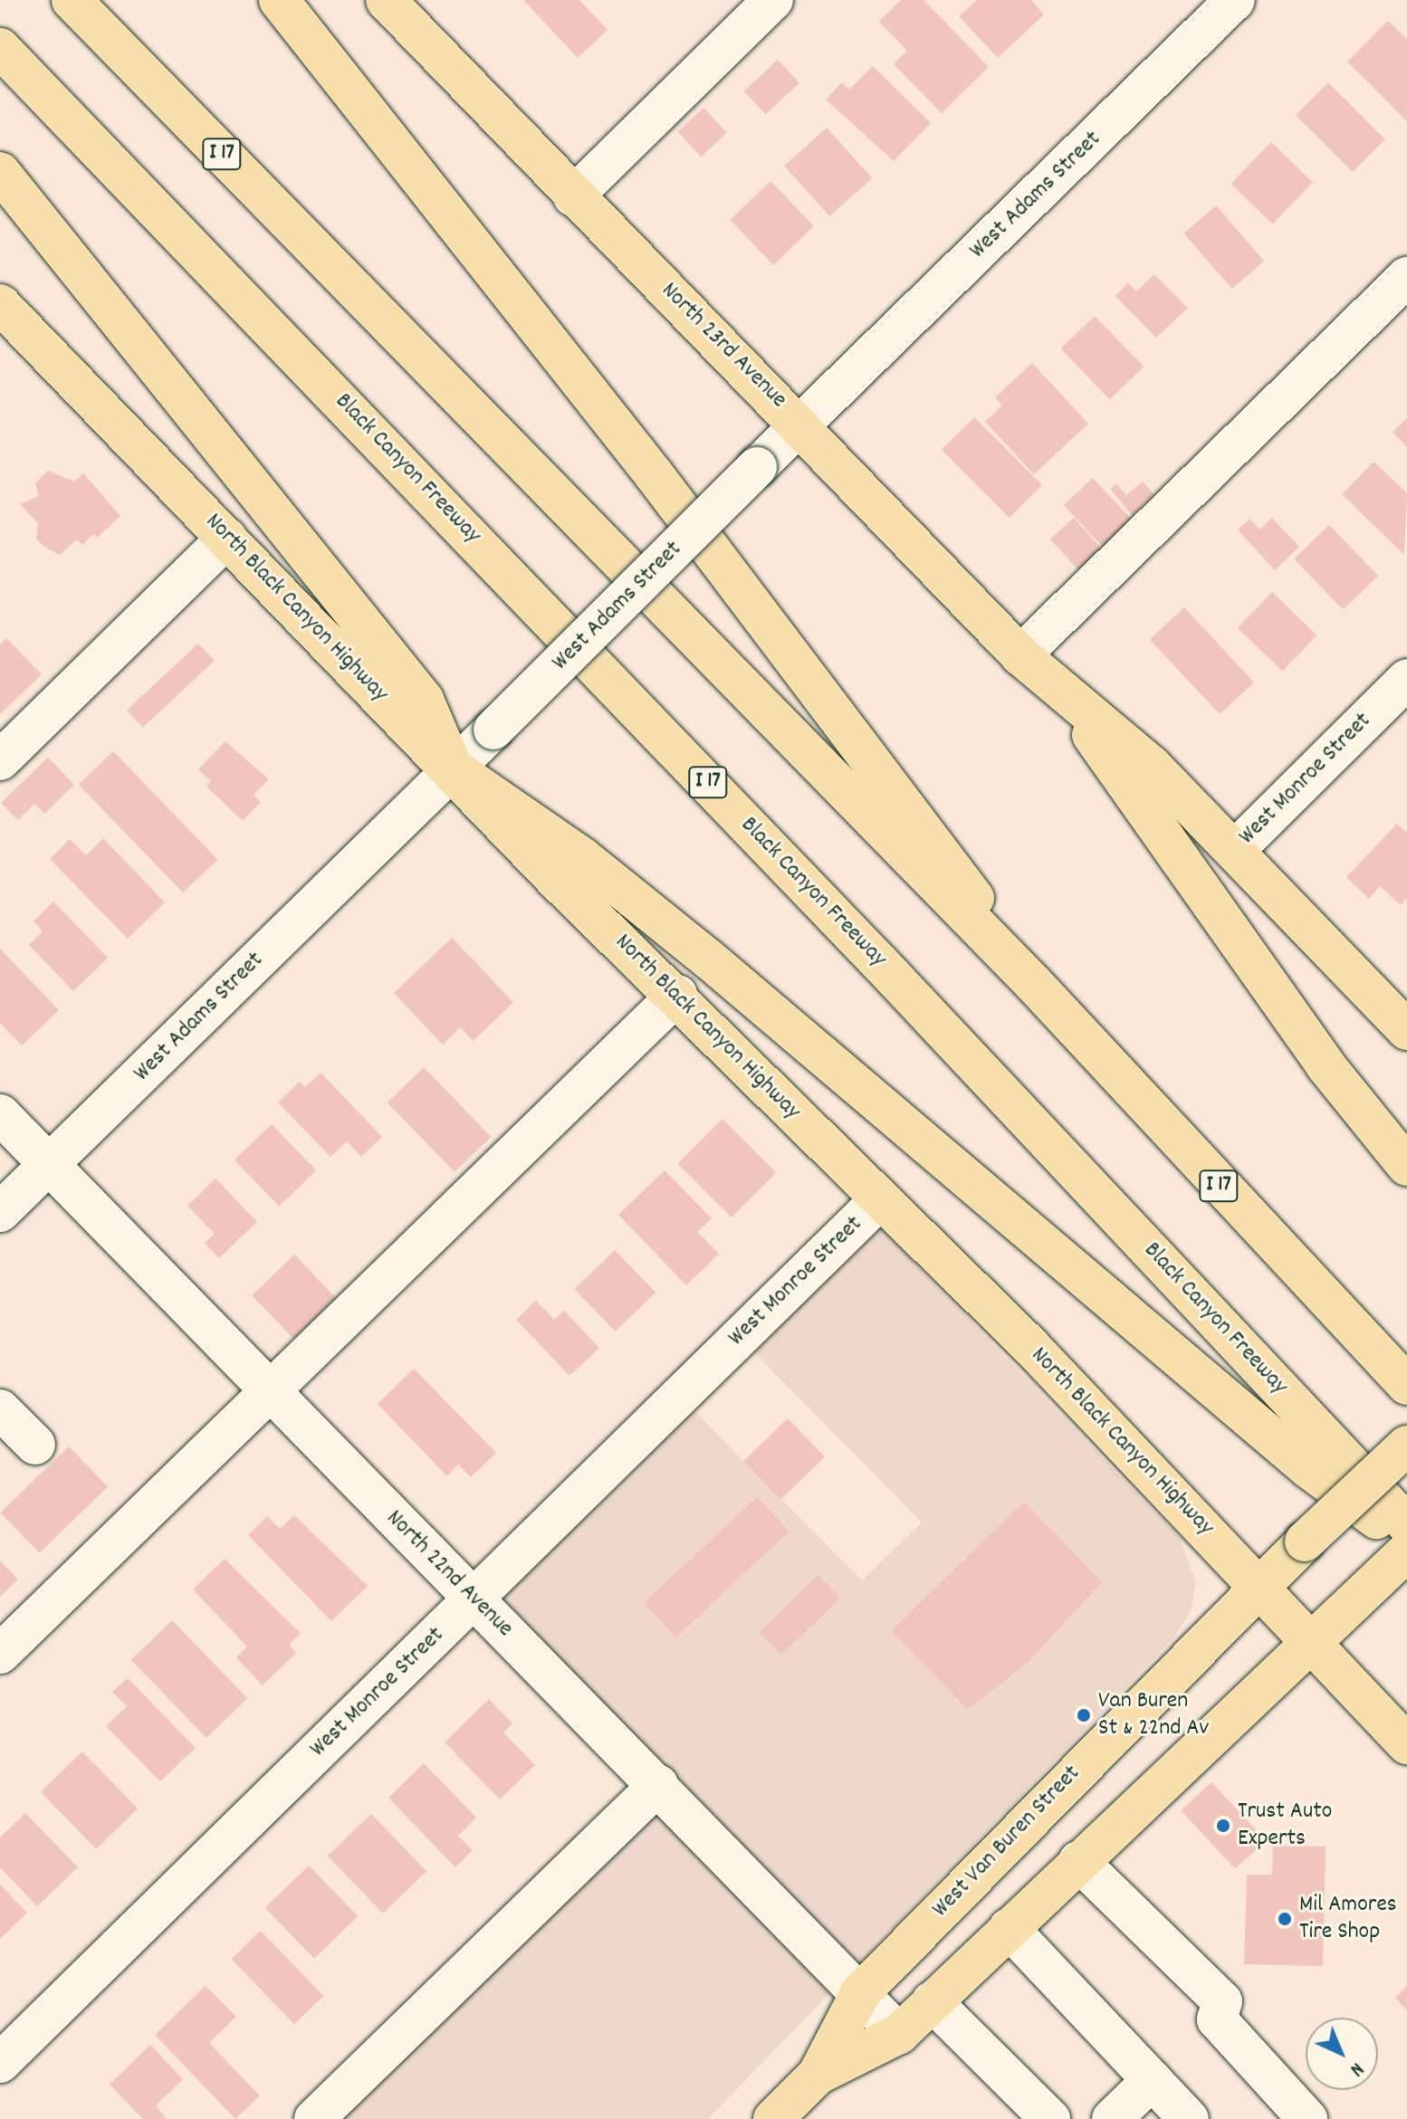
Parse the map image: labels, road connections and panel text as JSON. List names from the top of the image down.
{
  "streets": {
    "main road": [
      "I 17",
      "North 23rd Avenue",
      "Black Canyon Freeway",
      "North Black Canyon Highway",
      "West Van Buren Street"
    ],
    "street": ["West Adams Street", "West Monroe Street", "North 22nd Avenue"]
  },
  "crossings": [
    ["West Adams Street", "North 23rd Avenue"],
    ["West Adams Street", "North Black Canyon Highway"],
    ["West Adams Street", "North 22nd Avenue"],
    ["North Black Canyon Highway", "West Monroe Street"],
    ["North Black Canyon Highway", "West Van Buren Street"],
    ["West Monroe Street", "North 22nd Avenue"],
    ["North 22nd Avenue", "West Van Buren Street"]
  ],
  "places": ["Van Buren St & 22nd Av", "Trust Auto Experts", "Mil Amores Tire Shop"],
  "north": "bottom right"
}
